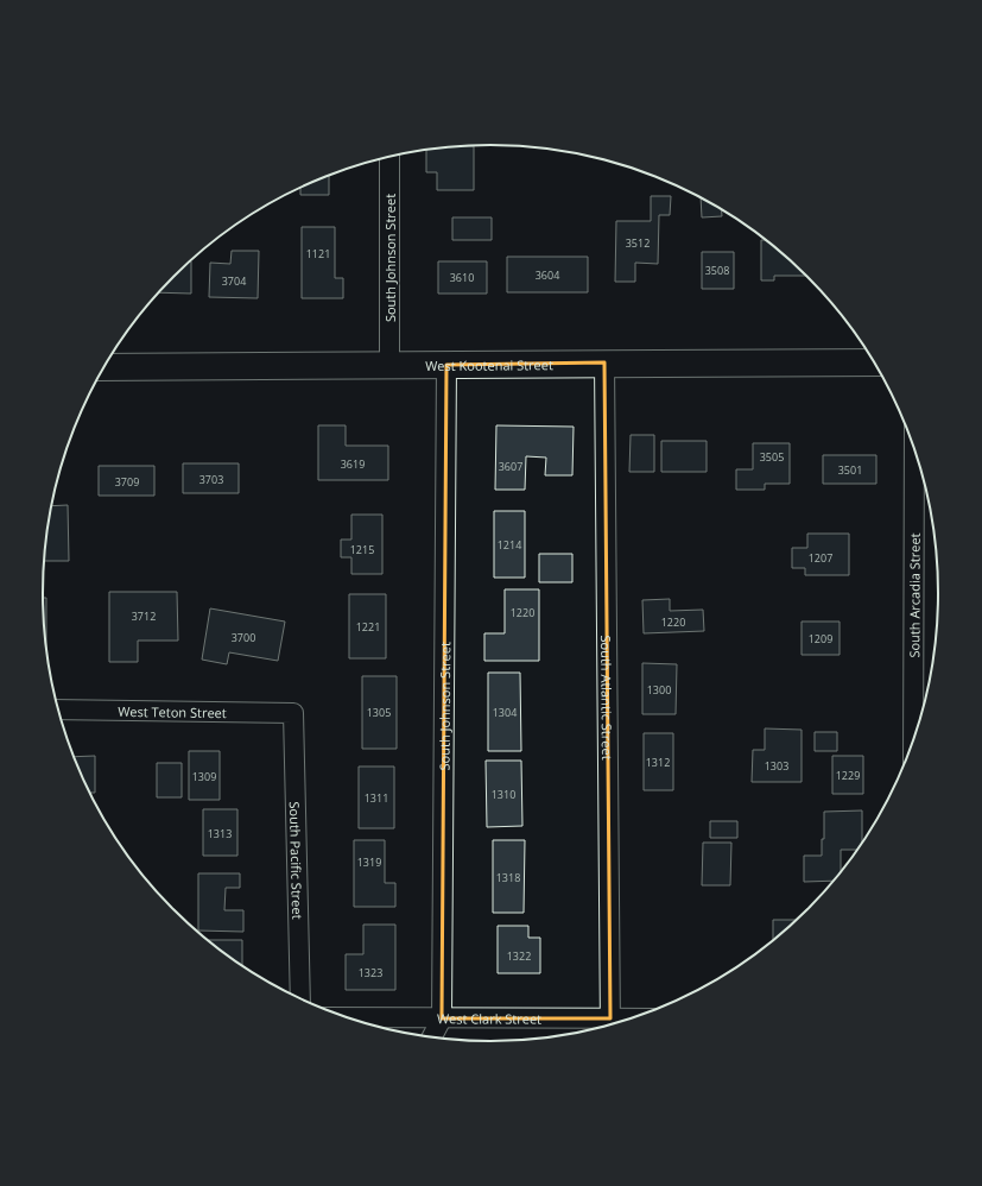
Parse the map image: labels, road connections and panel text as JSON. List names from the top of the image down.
{
  "streets": {
    "street": [
      "South Johnson Street",
      "West Kootenai Street",
      "South Arcadia Street",
      "South Atlantic Street",
      "West Teton Street",
      "South Pacific Street",
      "West Clark Street"
    ]
  },
  "crossings": [
    ["South Johnson Street", "West Kootenai Street"],
    ["South Johnson Street", "West Clark Street"],
    ["West Kootenai Street", "South Atlantic Street"],
    ["South Atlantic Street", "West Clark Street"],
    ["West Teton Street", "South Pacific Street"]
  ],
  "house_numbers": [
    "3512",
    "1121",
    "3508",
    "3604",
    "3610",
    "3704",
    "3505",
    "3619",
    "3607",
    "3501",
    "3703",
    "3709",
    "1214",
    "1215",
    "1207",
    "1220",
    "3712",
    "1220",
    "1221",
    "3700",
    "1209",
    "1300",
    "1305",
    "1304",
    "1312",
    "1303",
    "1229",
    "1309",
    "1310",
    "1311",
    "1313",
    "1319",
    "1318",
    "1322",
    "1323"
  ]
}
